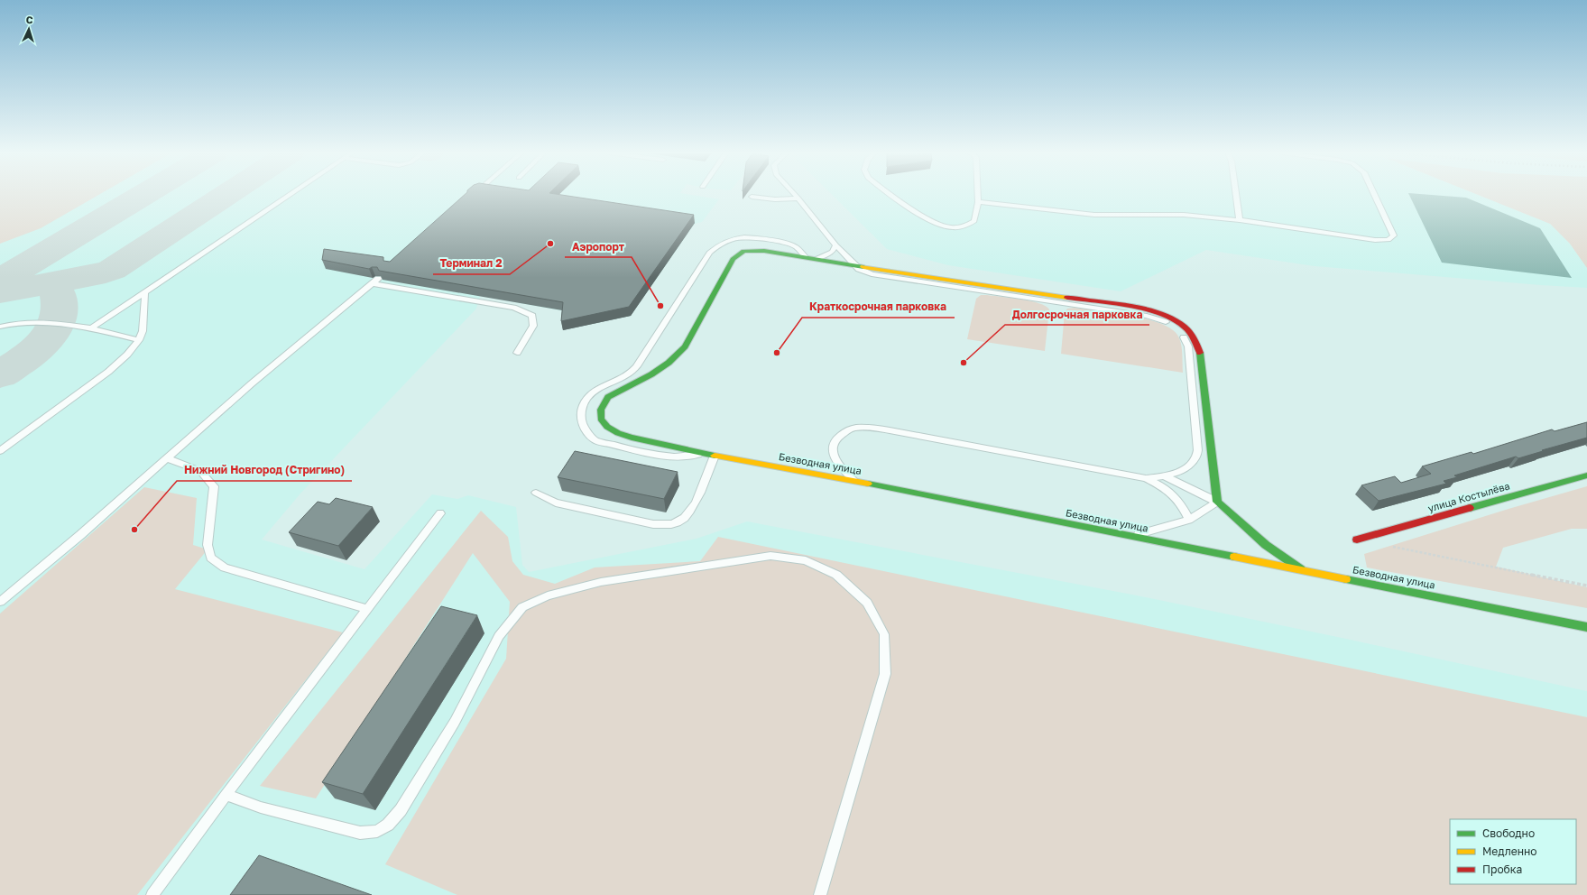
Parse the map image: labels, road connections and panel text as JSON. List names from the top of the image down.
{
  "streets": {
    "main road": ["Безводная улица", "улица Костылёва"]
  },
  "places": [
    "Терминал 2",
    "Аэропорт",
    "Краткосрочная парковка",
    "Долгосрочная парковка",
    "Нижний Новгород (Стригино)"
  ],
  "legend": ["Свободно", "Медленно", "Пробка"],
  "north": "top"
}
